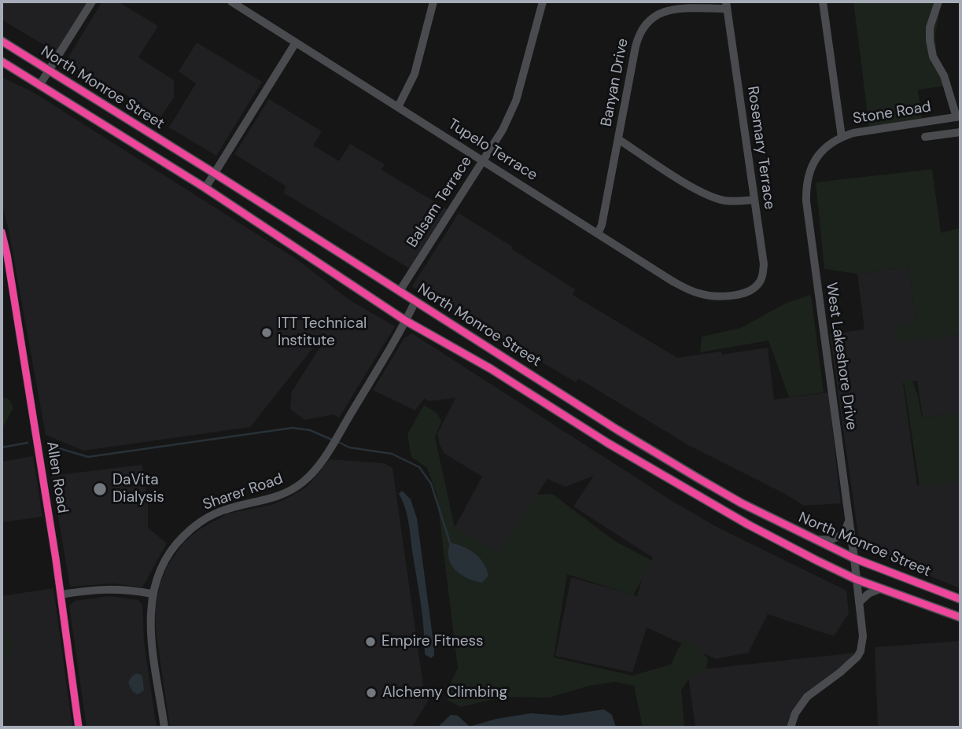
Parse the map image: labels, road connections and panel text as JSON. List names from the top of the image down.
{
  "streets": {
    "main road": ["North Monroe Street"],
    "street": [
      "Banyan Drive",
      "Stone Road",
      "Rosemary Terrace",
      "Tupelo Terrace",
      "Balsam Terrace",
      "West Lakeshore Drive",
      "Allen Road",
      "Sharer Road"
    ]
  },
  "crossings": [
    ["Banyan Drive", "Rosemary Terrace"],
    ["Banyan Drive", "Tupelo Terrace"],
    ["North Monroe Street", "Balsam Terrace"],
    ["North Monroe Street", "West Lakeshore Drive"],
    ["North Monroe Street", "Sharer Road"],
    ["Stone Road", "West Lakeshore Drive"],
    ["Rosemary Terrace", "Tupelo Terrace"],
    ["Tupelo Terrace", "Balsam Terrace"]
  ],
  "places": [
    "ITT Technical Institute",
    "DaVita Dialysis",
    "Empire Fitness",
    "Alchemy Climbing"
  ]
}
